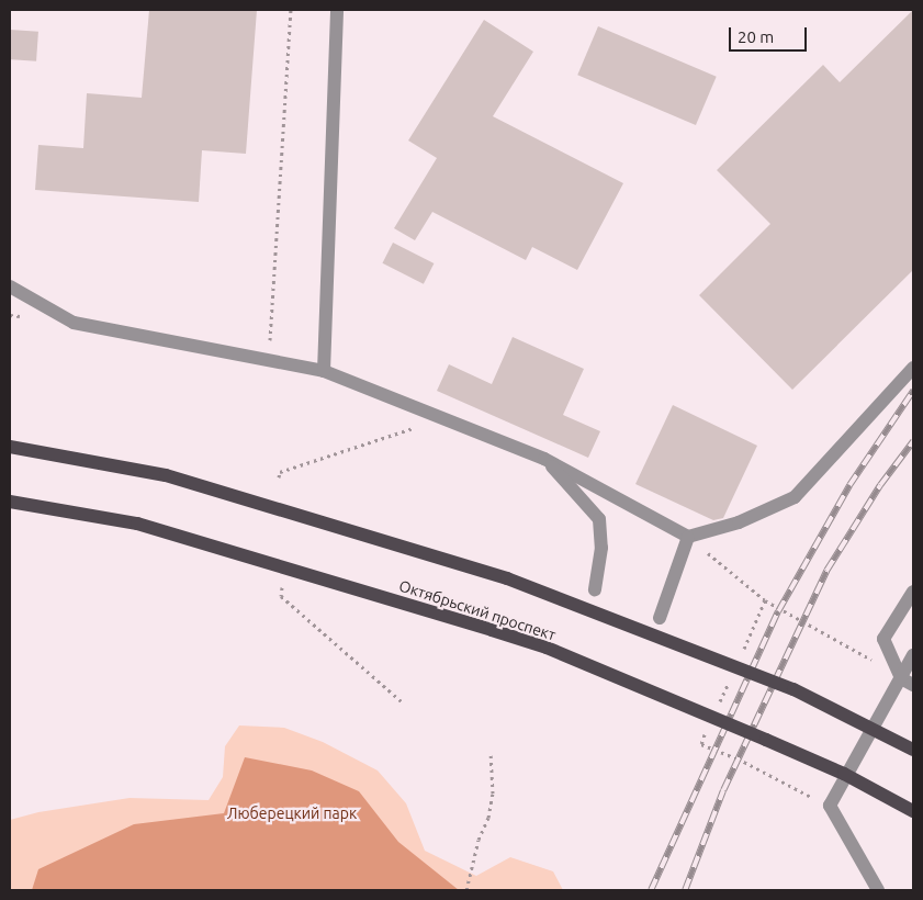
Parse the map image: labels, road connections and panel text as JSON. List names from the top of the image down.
{
  "streets": {
    "main road": ["Октябрьский проспект"]
  },
  "parks": ["Люберецкий парк"],
  "scale_bar": "20 m"
}
